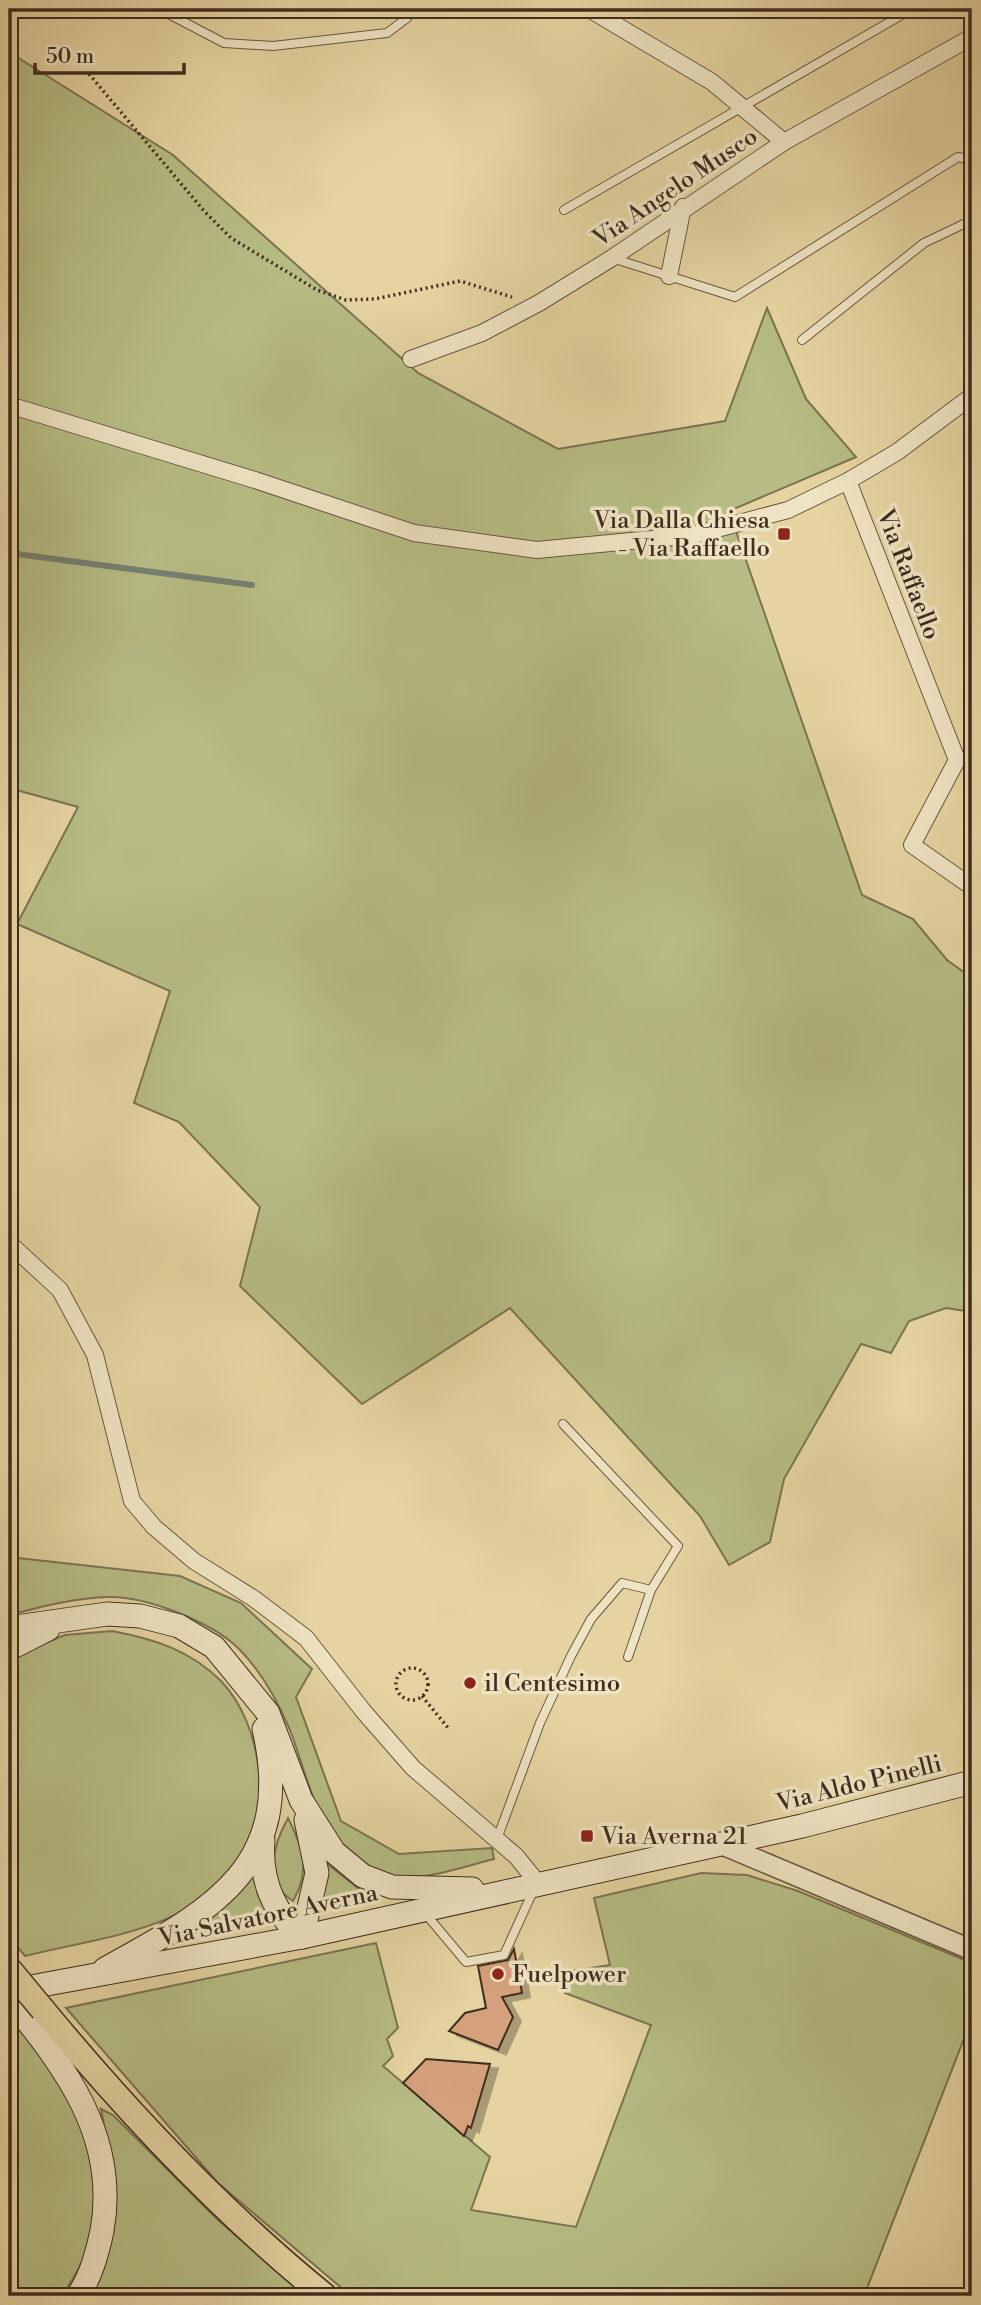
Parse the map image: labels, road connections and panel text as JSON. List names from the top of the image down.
{
  "streets": {
    "main road": ["Via Aldo Pinelli", "Via Salvatore Averna"],
    "street": ["Via Angelo Musco", "Via Raffaello"]
  },
  "crossings": [
    ["Via Aldo Pinelli", "Via Salvatore Averna"]
  ],
  "places": {
    "transit": ["Via Dalla Chiesa - Via Raffaello", "Via Averna 21"],
    "other": ["il Centesimo", "Fuelpower"]
  },
  "scale_bar": "50 m"
}
